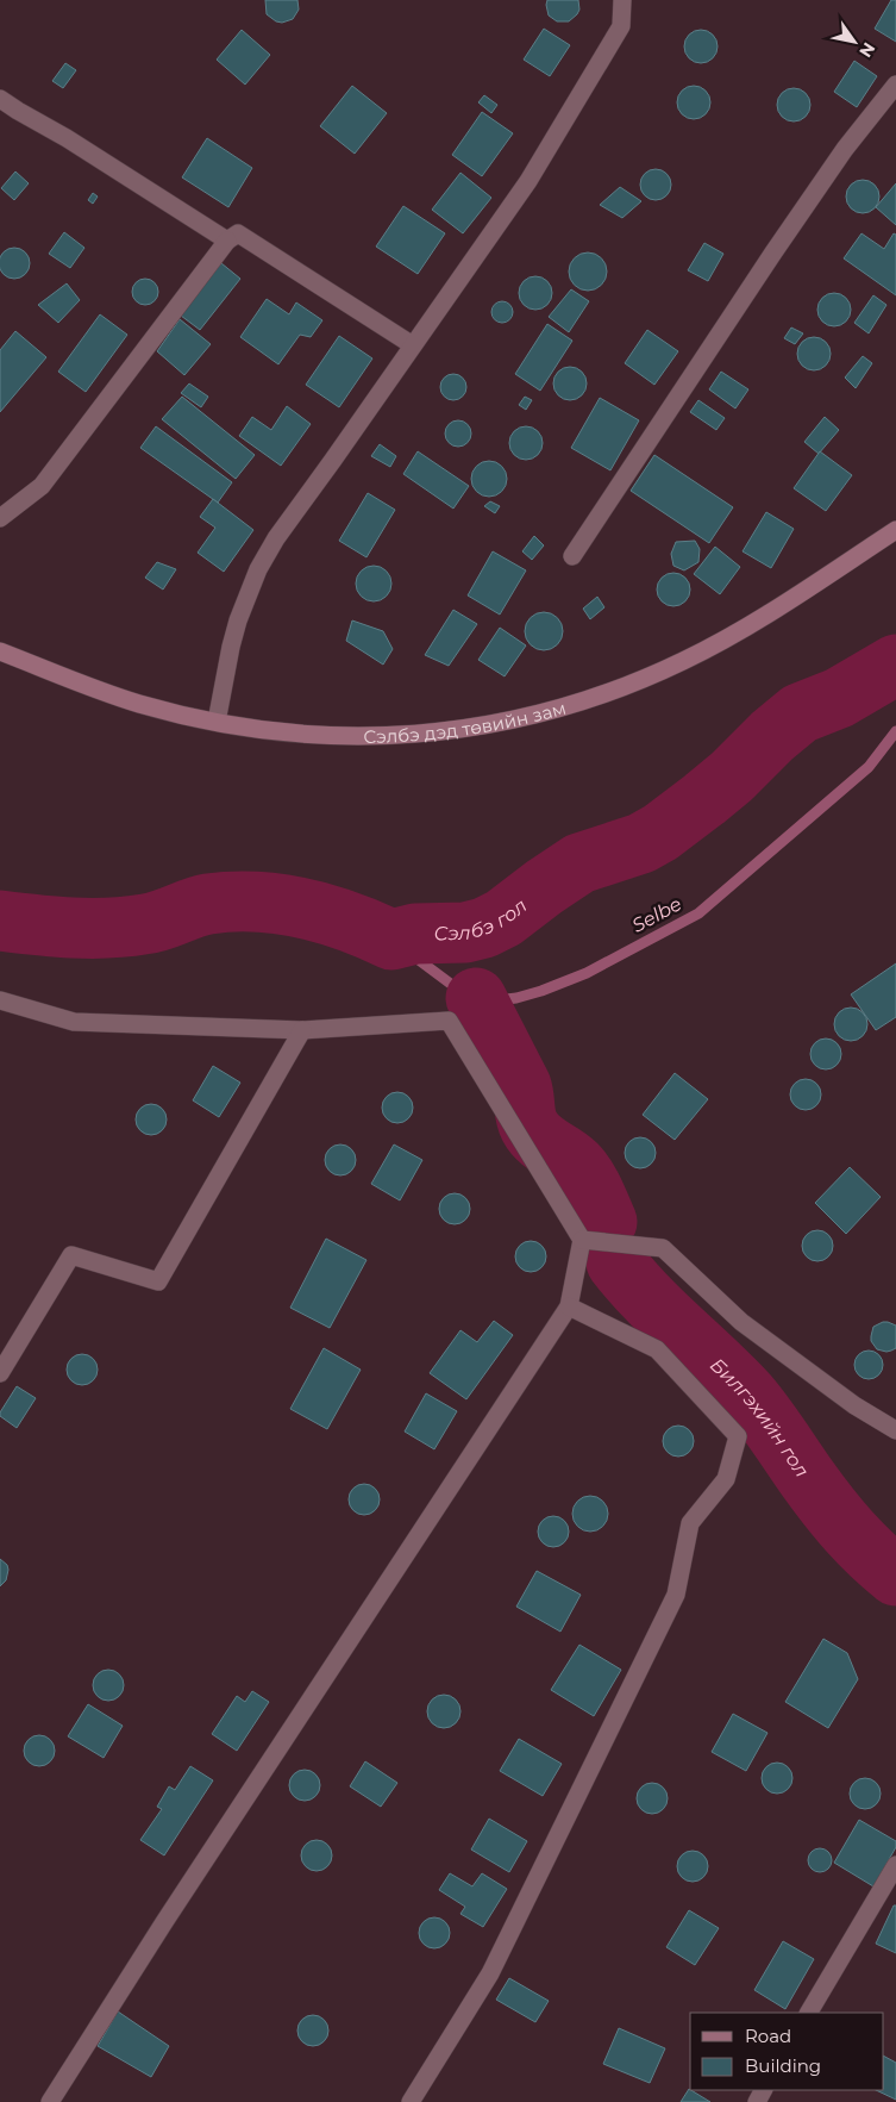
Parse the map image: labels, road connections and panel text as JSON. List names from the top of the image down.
{
  "streets": {
    "street": ["Сэлбэ дэд төвийн зам"]
  },
  "water": ["Сэлбэ гол", "Selbe", "Билгэхийн гол"],
  "legend": ["Road", "Building"],
  "north": "bottom right"
}
